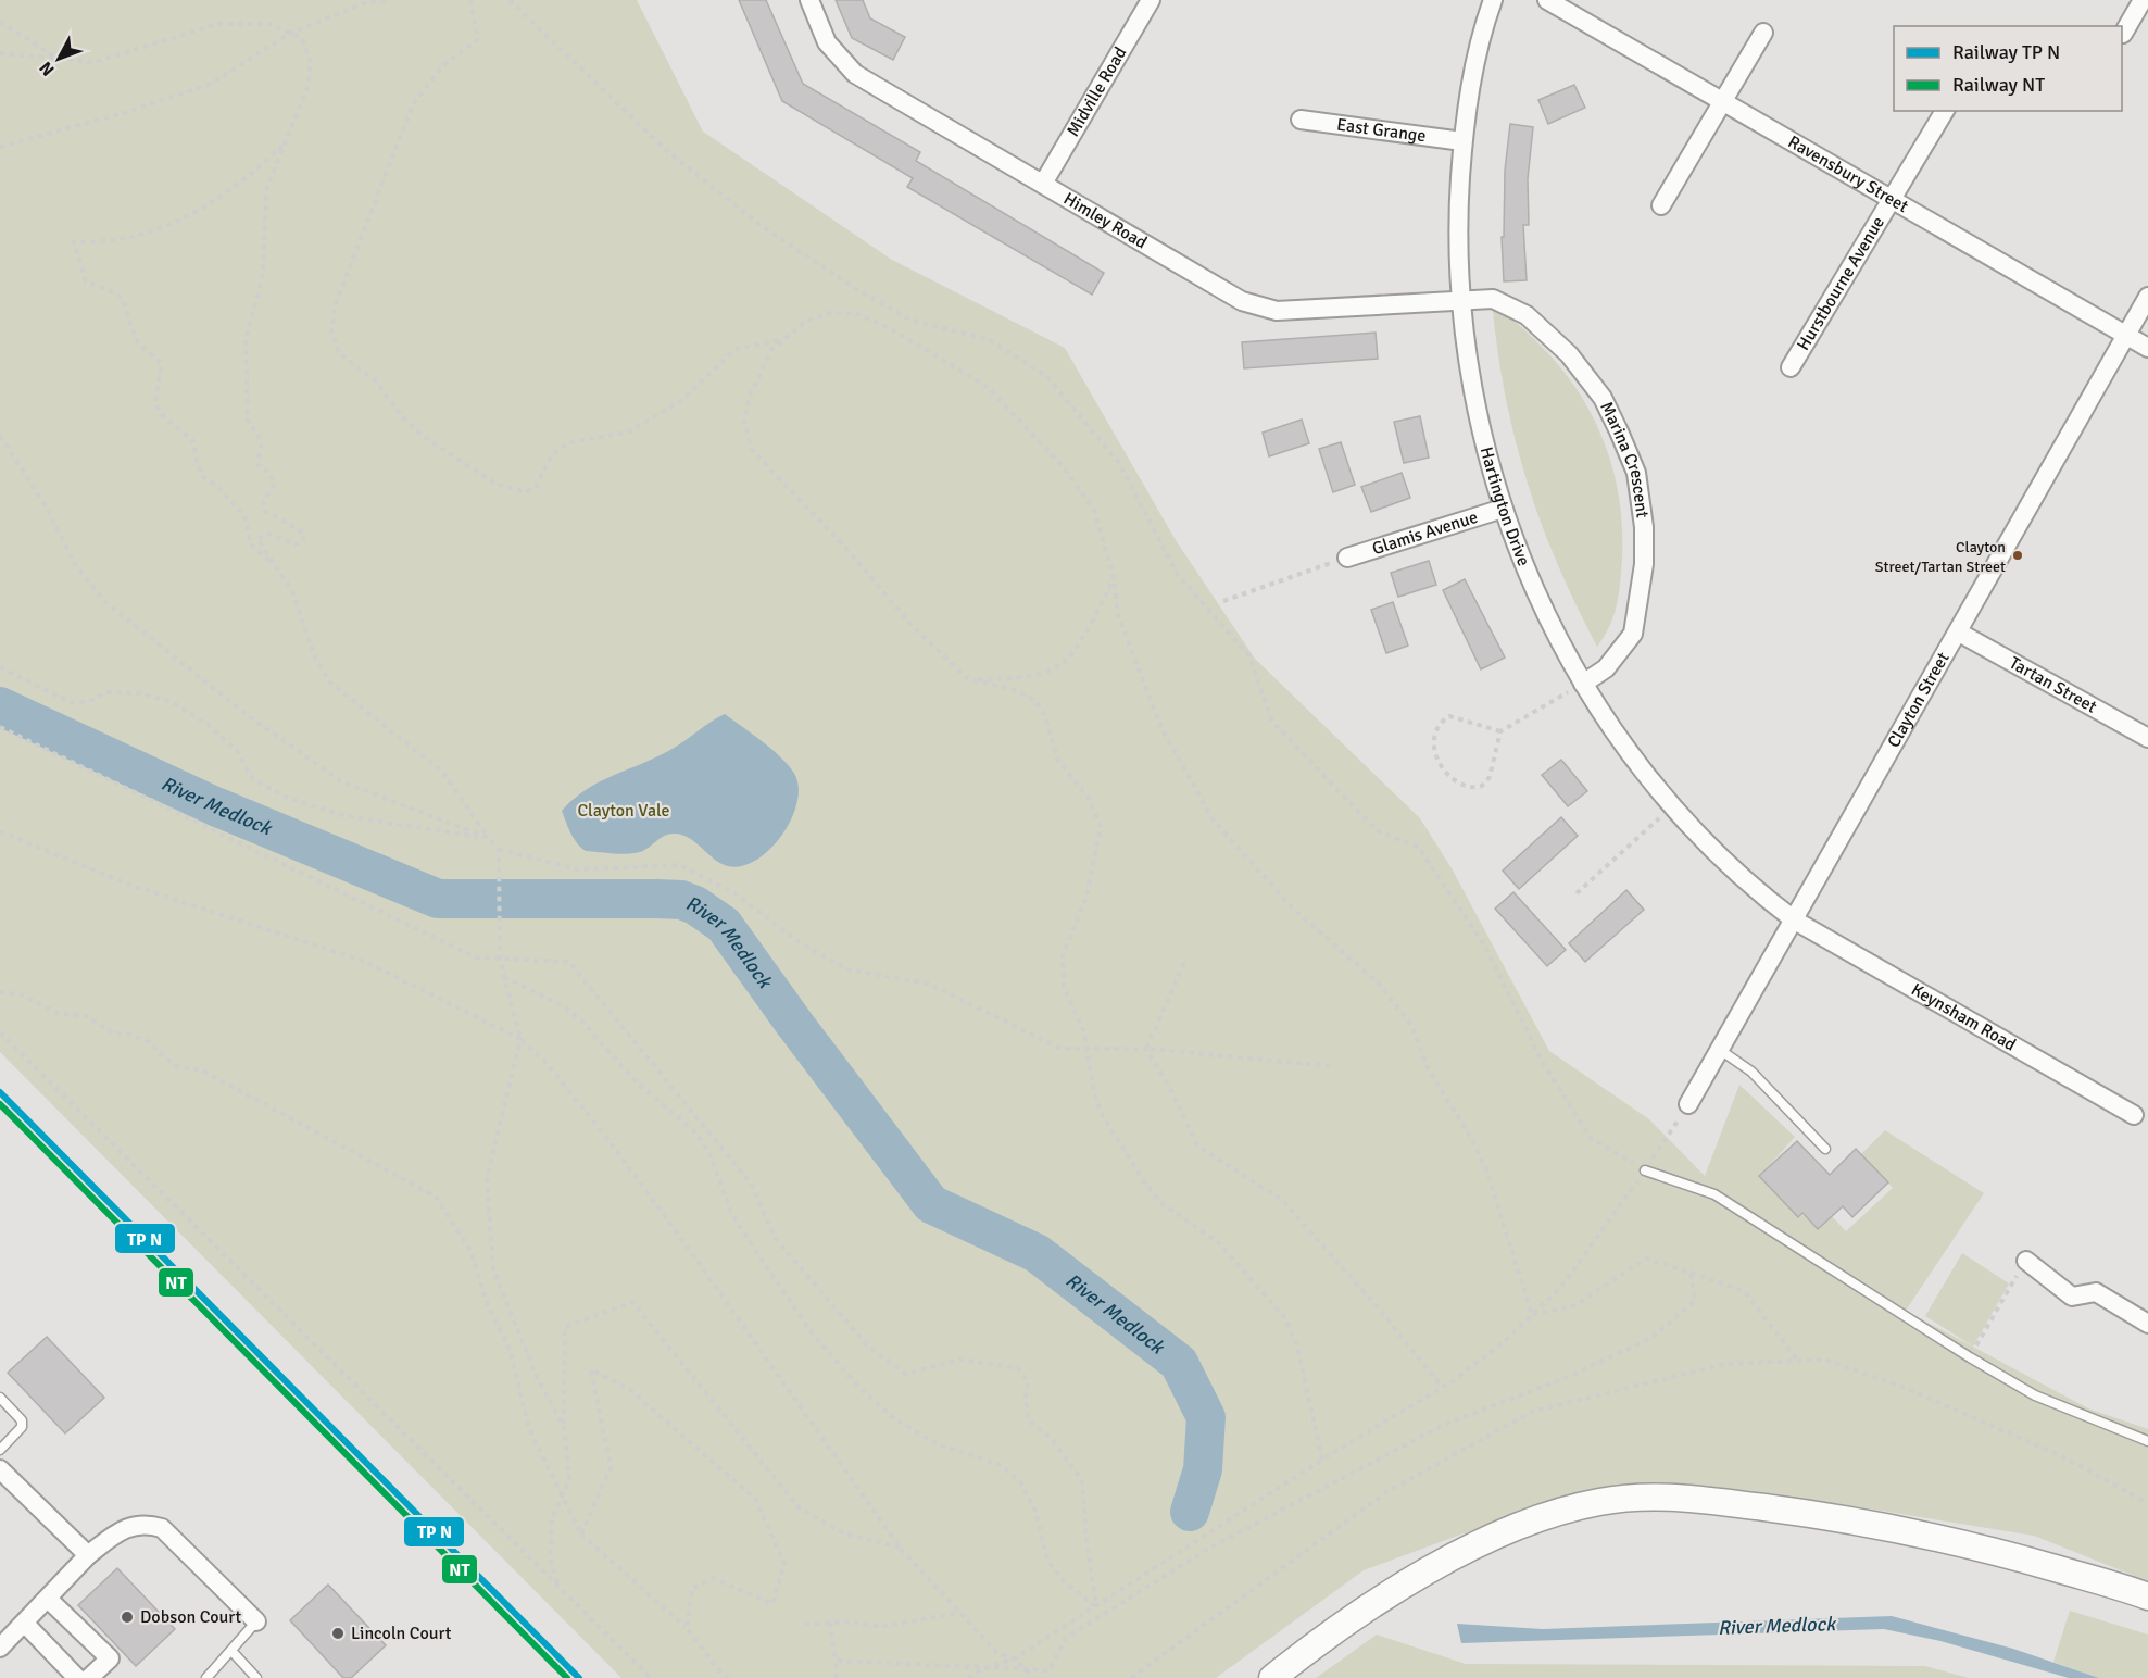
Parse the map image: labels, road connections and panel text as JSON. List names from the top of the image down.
{
  "streets": {
    "street": [
      "Midville Road",
      "East Grange",
      "Ravensbury Street",
      "Himley Road",
      "Hurstbourne Avenue",
      "Marina Crescent",
      "Hartington Drive",
      "Glamis Avenue",
      "Tartan Street",
      "Clayton Street",
      "Keynsham Road"
    ]
  },
  "crossings": [
    ["Midville Road", "Himley Road"],
    ["East Grange", "Hartington Drive"],
    ["Ravensbury Street", "Hurstbourne Avenue"],
    ["Ravensbury Street", "Clayton Street"],
    ["Himley Road", "Marina Crescent"],
    ["Himley Road", "Hartington Drive"],
    ["Marina Crescent", "Hartington Drive"],
    ["Hartington Drive", "Glamis Avenue"],
    ["Hartington Drive", "Clayton Street"],
    ["Hartington Drive", "Keynsham Road"],
    ["Tartan Street", "Clayton Street"],
    ["Clayton Street", "Keynsham Road"]
  ],
  "water": ["River Medlock"],
  "parks": ["Clayton Vale"],
  "places": ["Clayton Street/Tartan Street", "Dobson Court", "Lincoln Court"],
  "lines": ["rail line NT"],
  "legend": ["Railway TP N", "Railway NT"],
  "north": "bottom left"
}
